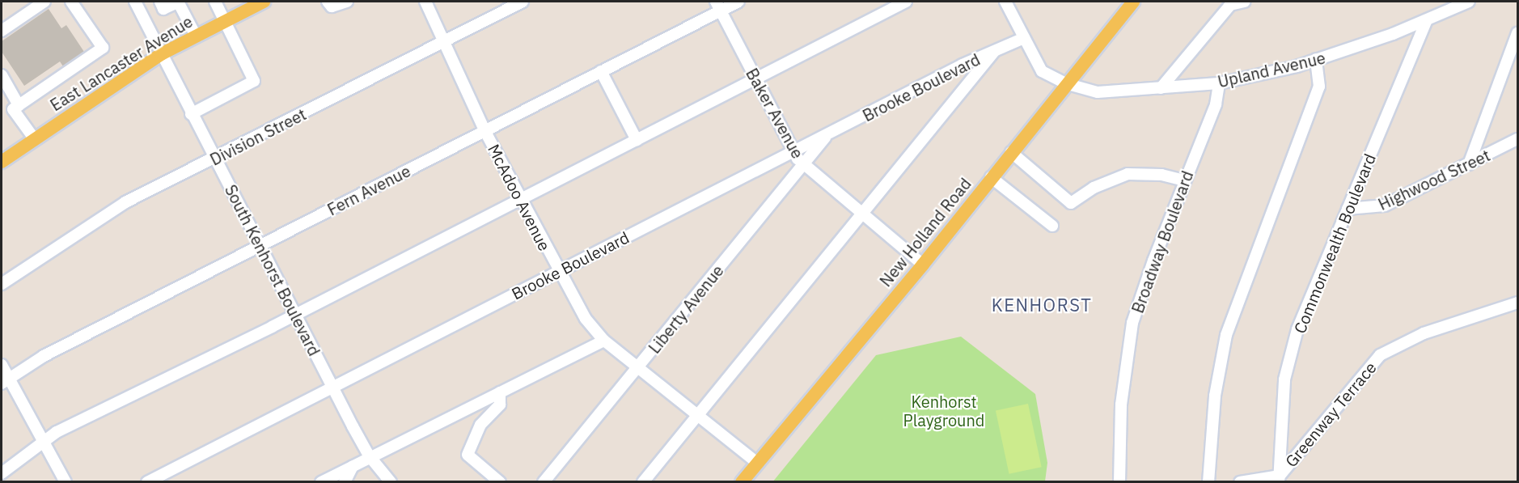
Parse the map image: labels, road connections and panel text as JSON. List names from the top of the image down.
{
  "streets": {
    "main road": ["East Lancaster Avenue", "New Holland Road"],
    "street": [
      "Upland Avenue",
      "Brooke Boulevard",
      "Baker Avenue",
      "Division Street",
      "Highwood Street",
      "Fern Avenue",
      "McAdoo Avenue",
      "Broadway Boulevard",
      "Commonwealth Boulevard",
      "South Kenhorst Boulevard",
      "Liberty Avenue",
      "Greenway Terrace"
    ]
  },
  "crossings": [
    ["East Lancaster Avenue", "South Kenhorst Boulevard"],
    ["Upland Avenue", "Brooke Boulevard"],
    ["Upland Avenue", "New Holland Road"],
    ["Upland Avenue", "Broadway Boulevard"],
    ["Upland Avenue", "Commonwealth Boulevard"],
    ["Brooke Boulevard", "Baker Avenue"],
    ["Brooke Boulevard", "McAdoo Avenue"],
    ["Brooke Boulevard", "South Kenhorst Boulevard"],
    ["Brooke Boulevard", "Liberty Avenue"],
    ["Baker Avenue", "Fern Avenue"],
    ["Baker Avenue", "New Holland Road"],
    ["Baker Avenue", "Liberty Avenue"],
    ["Division Street", "McAdoo Avenue"],
    ["Division Street", "South Kenhorst Boulevard"],
    ["Highwood Street", "Commonwealth Boulevard"],
    ["Fern Avenue", "McAdoo Avenue"],
    ["Fern Avenue", "South Kenhorst Boulevard"],
    ["McAdoo Avenue", "New Holland Road"],
    ["McAdoo Avenue", "Liberty Avenue"],
    ["Commonwealth Boulevard", "Greenway Terrace"]
  ],
  "districts": ["KENHORST"],
  "parks": ["Kenhorst Playground"]
}
